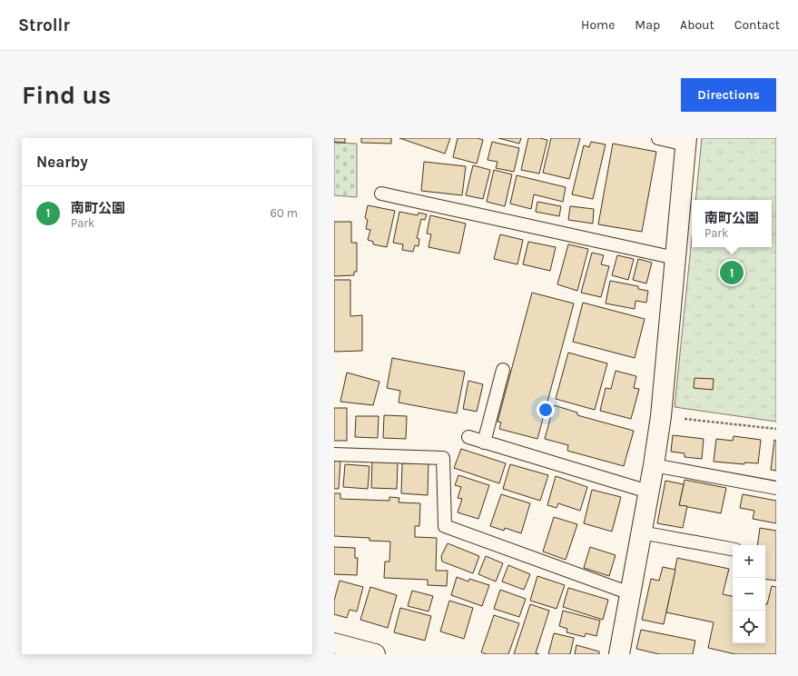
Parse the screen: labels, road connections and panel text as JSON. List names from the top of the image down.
{
  "page": {
    "header": "Strollr",
    "nav": [
      "Home",
      "Map",
      "About",
      "Contact"
    ],
    "buttons": "Directions",
    "title": "Find us",
    "heading": "Nearby",
    "list": [
      {
        "mark": "1",
        "name": "南町公園",
        "note": "Park",
        "value": "60 m"
      }
    ],
    "popup": ["南町公園", "Park"],
    "pins": "1",
    "map_buttons": ["+", "−"]
  }
}
